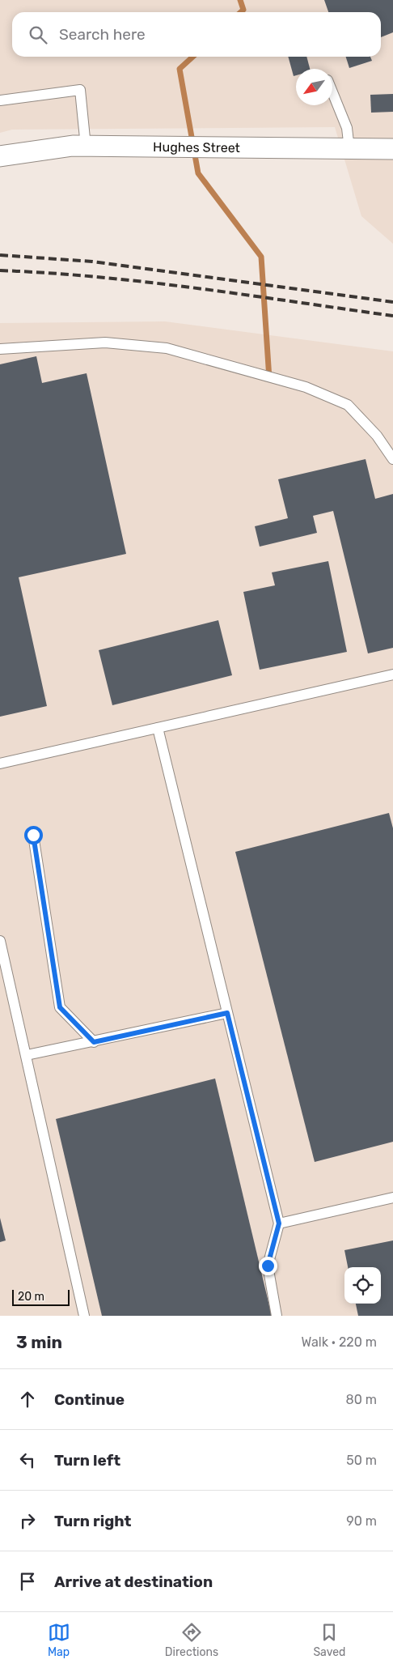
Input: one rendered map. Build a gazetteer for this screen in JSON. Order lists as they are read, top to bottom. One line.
{"streets":{"street":["Hughes Street"]},"scale_bar":"20 m","north":"bottom left","page":{"search":"Search here","scale":"20 m","heading":["3 min","Walk · 220 m"],"list":[["Continue","80 m"],["Turn left","50 m"],["Turn right","90 m"],"Arrive at destination"],"nav":["Map","Directions","Saved"]}}
